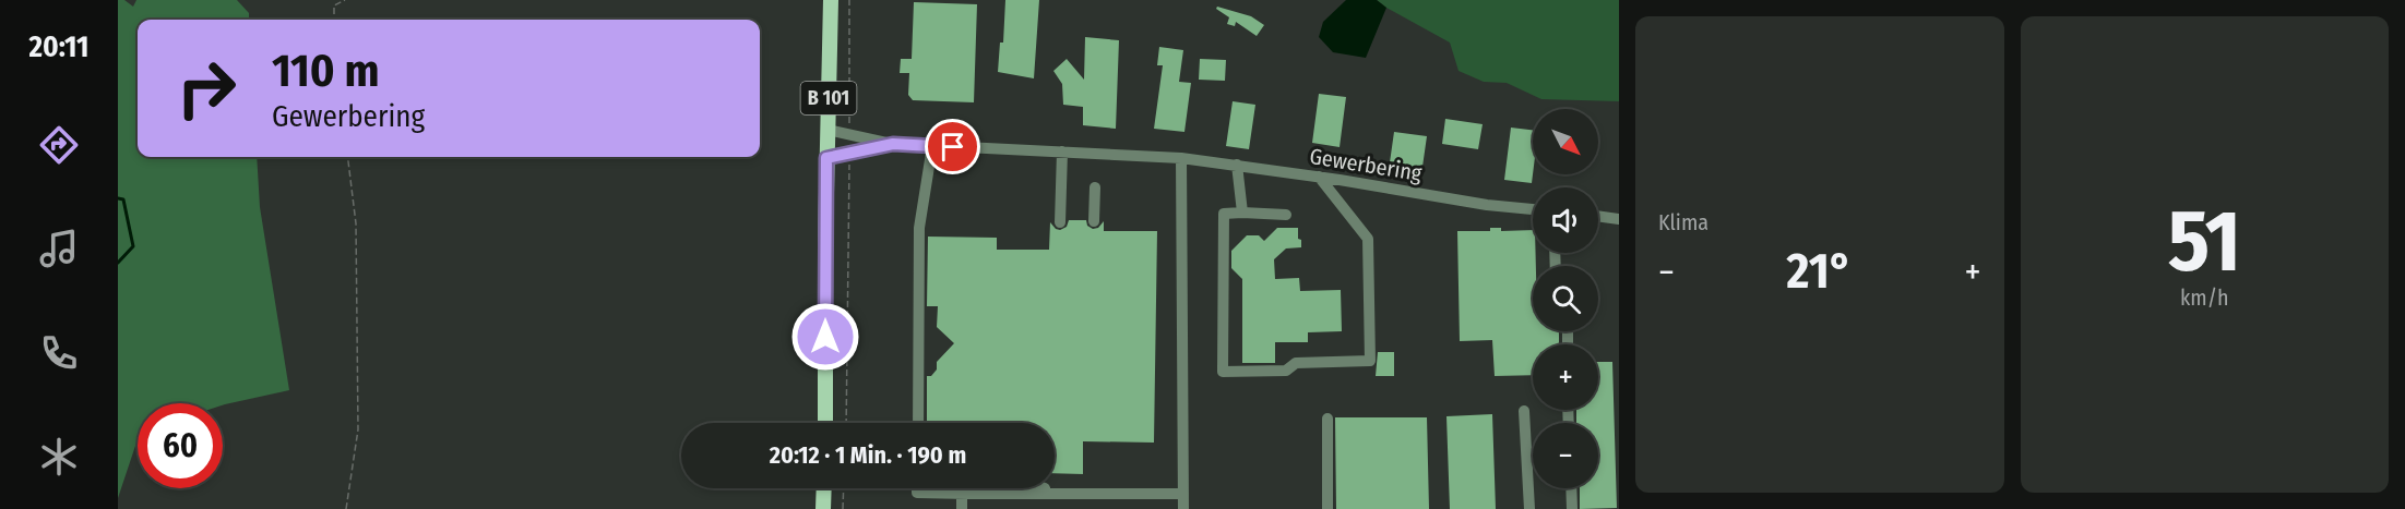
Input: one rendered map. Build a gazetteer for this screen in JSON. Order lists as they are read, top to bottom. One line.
{"streets":{"main road":["B 101"],"street":["Gewerbering"]},"crossings":[["B 101","Gewerbering"]],"north":"bottom right","page":{"tabs":"20:11","tile":["Klima",["51","km/h"]],"turn":["110 m","Gewerbering"],"map_buttons":["+","−"],"heat":["−","21°","+"],"limit":"60","trip":"20:12 · 1 Min. · 190 m"}}
